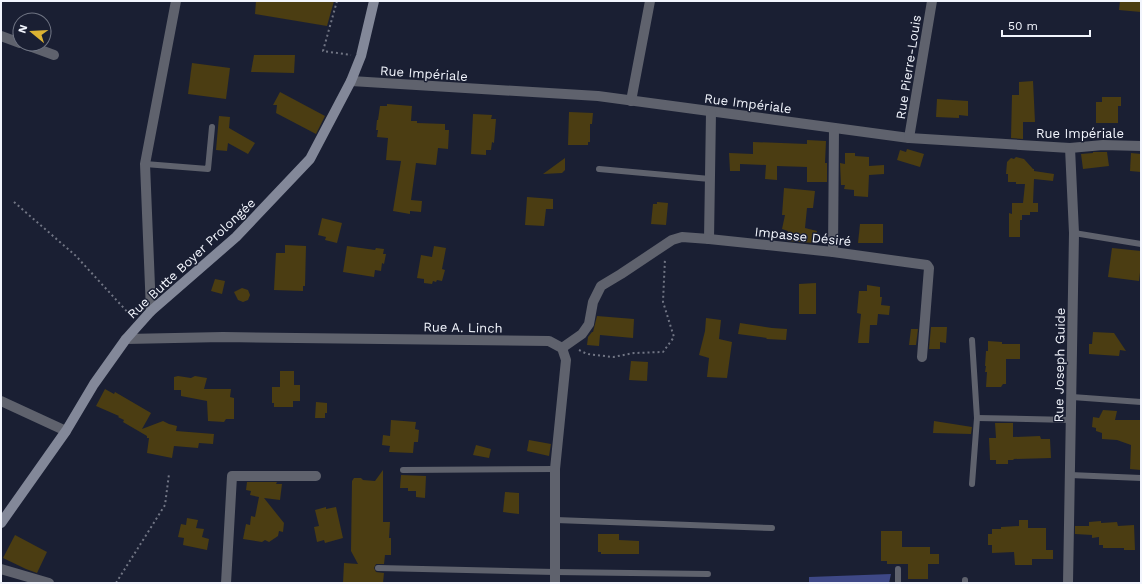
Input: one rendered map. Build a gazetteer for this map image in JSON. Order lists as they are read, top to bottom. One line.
{"streets":{"street":["Rue Pierre-Louis","Rue Impériale","Impasse Désiré","Rue Butte Boyer Prolongée","Rue A. Linch","Rue Joseph Guide"]},"crossings":[["Rue Pierre-Louis","Rue Impériale"],["Rue Impériale","Rue Butte Boyer Prolongée"],["Rue Impériale","Rue Joseph Guide"],["Impasse Désiré","Rue A. Linch"],["Rue Butte Boyer Prolongée","Rue A. Linch"]],"scale_bar":"50 m","north":"left"}
